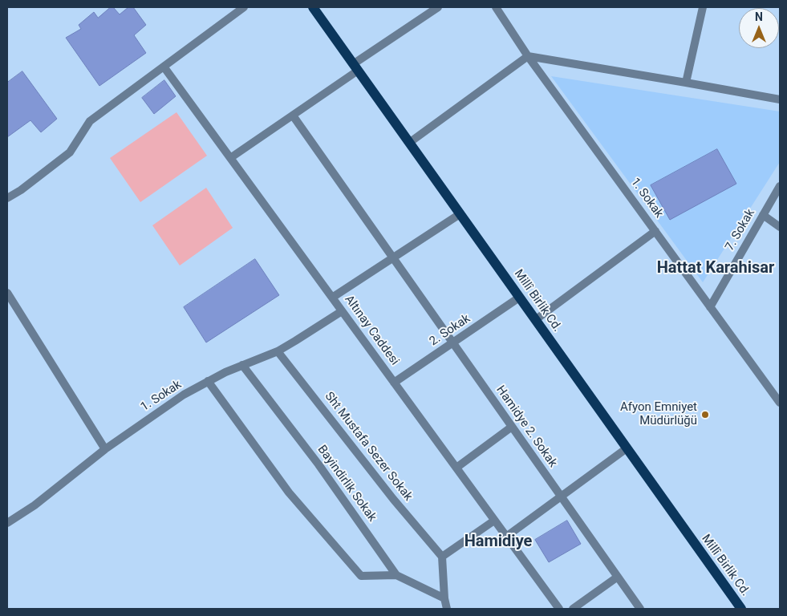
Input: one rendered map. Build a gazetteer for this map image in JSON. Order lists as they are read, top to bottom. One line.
{"streets":{"main road":["Millî Birlik Cd."],"street":["1. Sokak","7. Sokak","Altınay Caddesi","2. Sokak","Hamidye 2. Sokak","Sht Mustafa Sezer Sokak","Bayindirlik Sokak"]},"crossings":[["1. Sokak","7. Sokak"],["1. Sokak","Altınay Caddesi"],["1. Sokak","Sht Mustafa Sezer Sokak"],["1. Sokak","Bayindirlik Sokak"],["Millî Birlik Cd.","2. Sokak"],["Altınay Caddesi","2. Sokak"],["2. Sokak","Hamidye 2. Sokak"]],"districts":["Hattat Karahisar","Hamidiye"],"places":["Afyon Emniyet Müdürlüğü"],"north":"top"}
